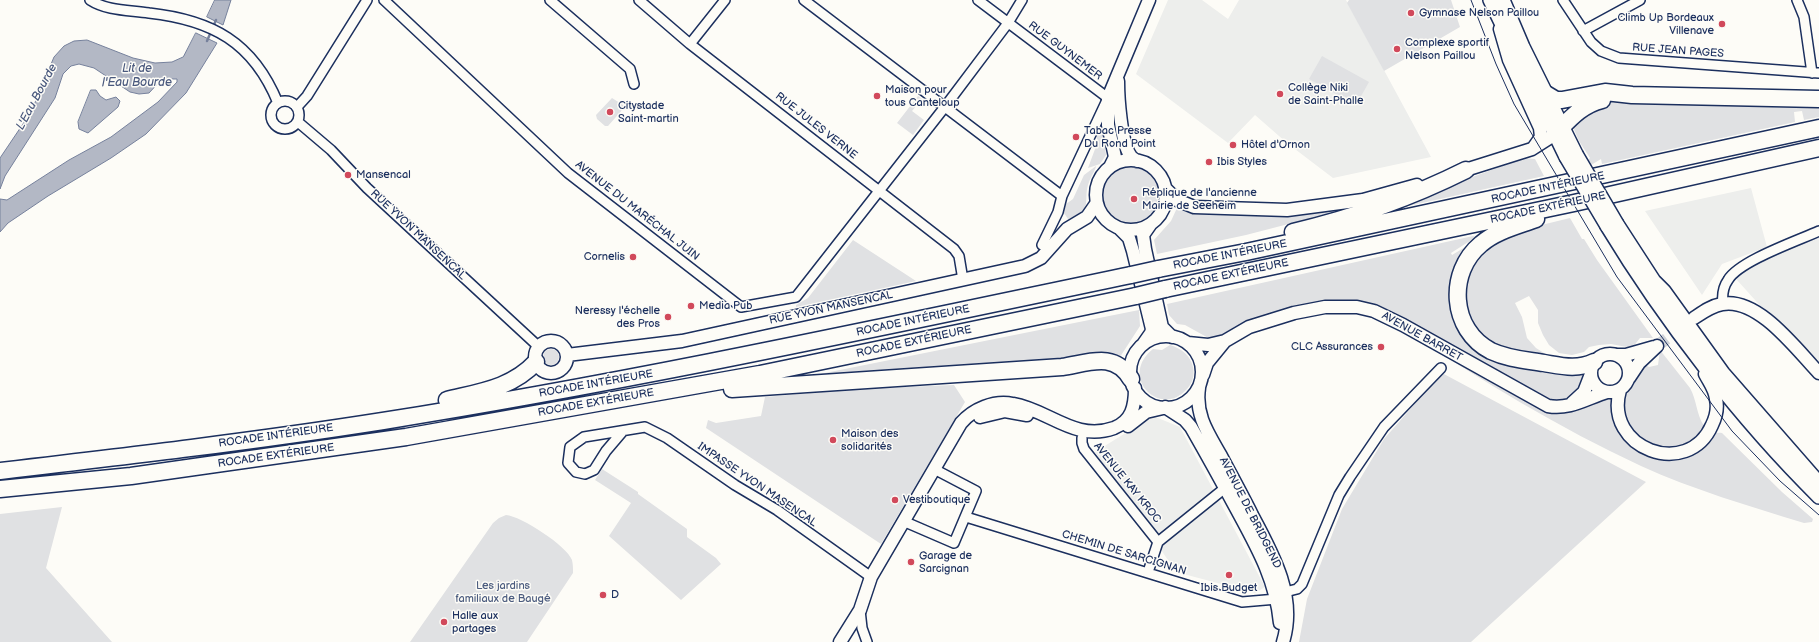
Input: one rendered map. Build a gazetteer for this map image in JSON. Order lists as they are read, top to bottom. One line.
{"streets":{"highway":["ROCADE INTÉRIEURE","ROCADE EXTÉRIEURE"],"street":["RUE GUYNEMER","RUE JEAN PAGES","RUE JULES VERNE","AVENUE DU MARÉCHAL JUIN","RUE YVON MANSENCAL","AVENUE BARRET","AVENUE KAY KROC","IMPASSE YVON MASENCAL","AVENUE DE BRIDGEND","CHEMIN DE SARCIGNAN"]},"crossings":[["RUE GUYNEMER","AVENUE DU MARÉCHAL JUIN"],["RUE JULES VERNE","AVENUE DU MARÉCHAL JUIN"],["RUE JULES VERNE","RUE YVON MANSENCAL"],["AVENUE BARRET","AVENUE DE BRIDGEND"],["AVENUE DE BRIDGEND","CHEMIN DE SARCIGNAN"]],"water":["Lit de l'Eau Bourde","L'Eau Bourde"],"parks":["Les jardins familiaux de Baugé"],"places":["Gymnase Nelson Paillou","Climb Up Bordeaux Villenave","Complexe sportif Nelson Paillou","Collège Niki de Saint-Phalle","Maison pour tous Canteloup","Citystade Saint-martin","Tabac Presse Du Rond Point","Hôtel d'Ornon","Ibis Styles","Mansencal","Réplique de l'ancienne Mairie de Seeheim","Cornelis","Media Pub","Neressy l'échelle des Pros","CLC Assurances","Maison des solidarités","Vestiboutique","Garage de Sarcignan","Ibis Budget","D","Halle aux partages"]}
